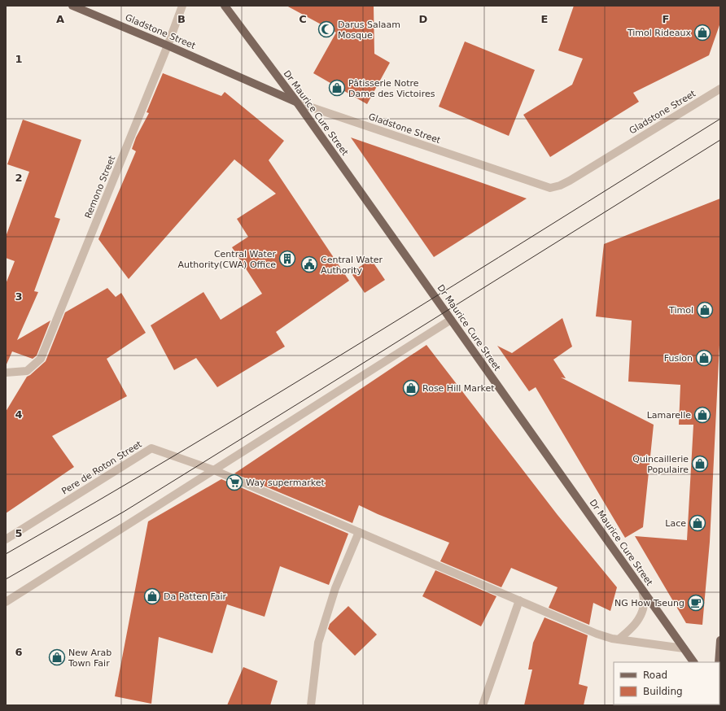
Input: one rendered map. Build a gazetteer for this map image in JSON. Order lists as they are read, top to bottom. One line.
{"streets":{"main road":["Gladstone Street","Dr Maurice Cure Street"],"street":["Remono Street","Pere de Roton Street"]},"crossings":[["Gladstone Street","Dr Maurice Cure Street"],["Gladstone Street","Remono Street"]],"places":{"mosque":["Darus Salaam Mosque"],"shop":["Timol Rideaux","Pâtisserie Notre Dame des Victoires","Timol","Fusion","Rose Hill Market","Lamarelle","Quincaillerie Populaire","Lace","Da Patten Fair","New Arab Town Fair"],"building":["Central Water Authority(CWA) Office"],"public building":["Central Water Authority"],"supermarket":["Way supermarket"],"cafe":["NG How Tseung"]},"legend":["Road","Building"],"grid":{"columns":["A","B","C","D","E","F"],"rows":["1","2","3","4","5","6"]}}
